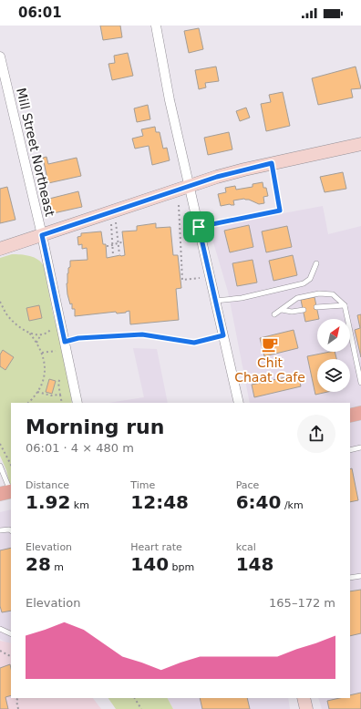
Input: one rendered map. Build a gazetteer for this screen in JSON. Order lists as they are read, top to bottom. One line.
{"streets":{"street":["Mill Street Northeast"]},"places":{"cafe":["Chit Chaat Cafe"]},"north":"top right","page":{"status":"06:01","heading":["Morning run","06:01 · 4 × 480 m"],"stats":[["Distance","1.92 km"],["Time","12:48"],["Pace","6:40 /km"],["Elevation","28 m"],["Heart rate","140 bpm"],["kcal","148"]],"chart":["Elevation","165–172 m"]}}
